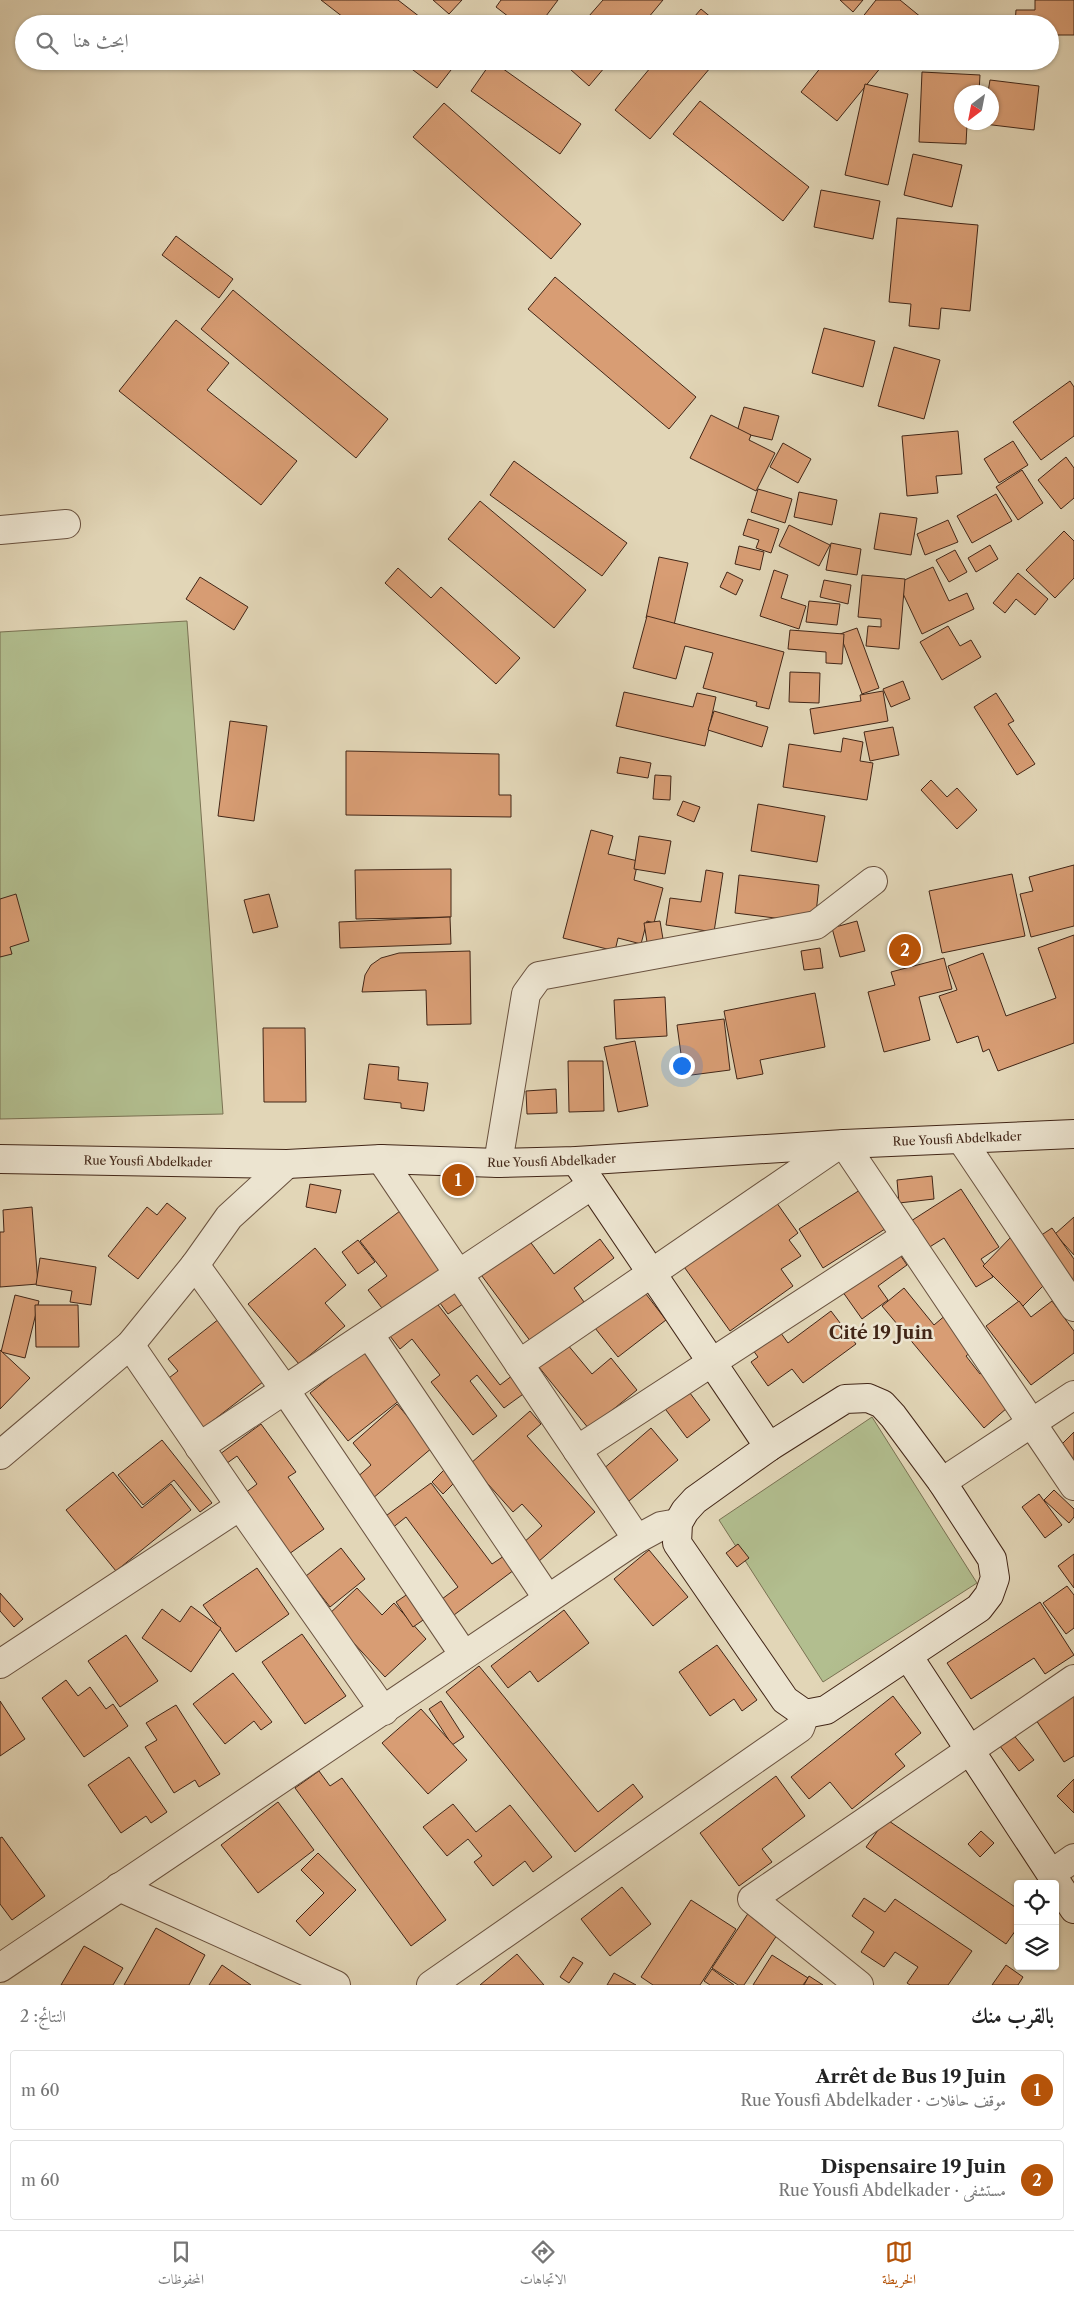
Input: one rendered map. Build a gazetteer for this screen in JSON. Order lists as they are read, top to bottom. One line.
{"streets":{"street":["Rue Yousfi Abdelkader"]},"districts":["Cité 19 Juin"],"north":"bottom left","page":{"search":"ابحث هنا","pins":["2","1"],"heading":["بالقرب منك","النتائج: 2"],"list":[{"mark":"1","name":"Arrêt de Bus 19 Juin","note":"موقف حافلات · Rue Yousfi Abdelkader","value":"60 m"},{"mark":"2","name":"Dispensaire 19 Juin","note":"مستشفى · Rue Yousfi Abdelkader","value":"60 m"}],"nav":["الخريطة","الاتجاهات","المحفوظات"]}}
